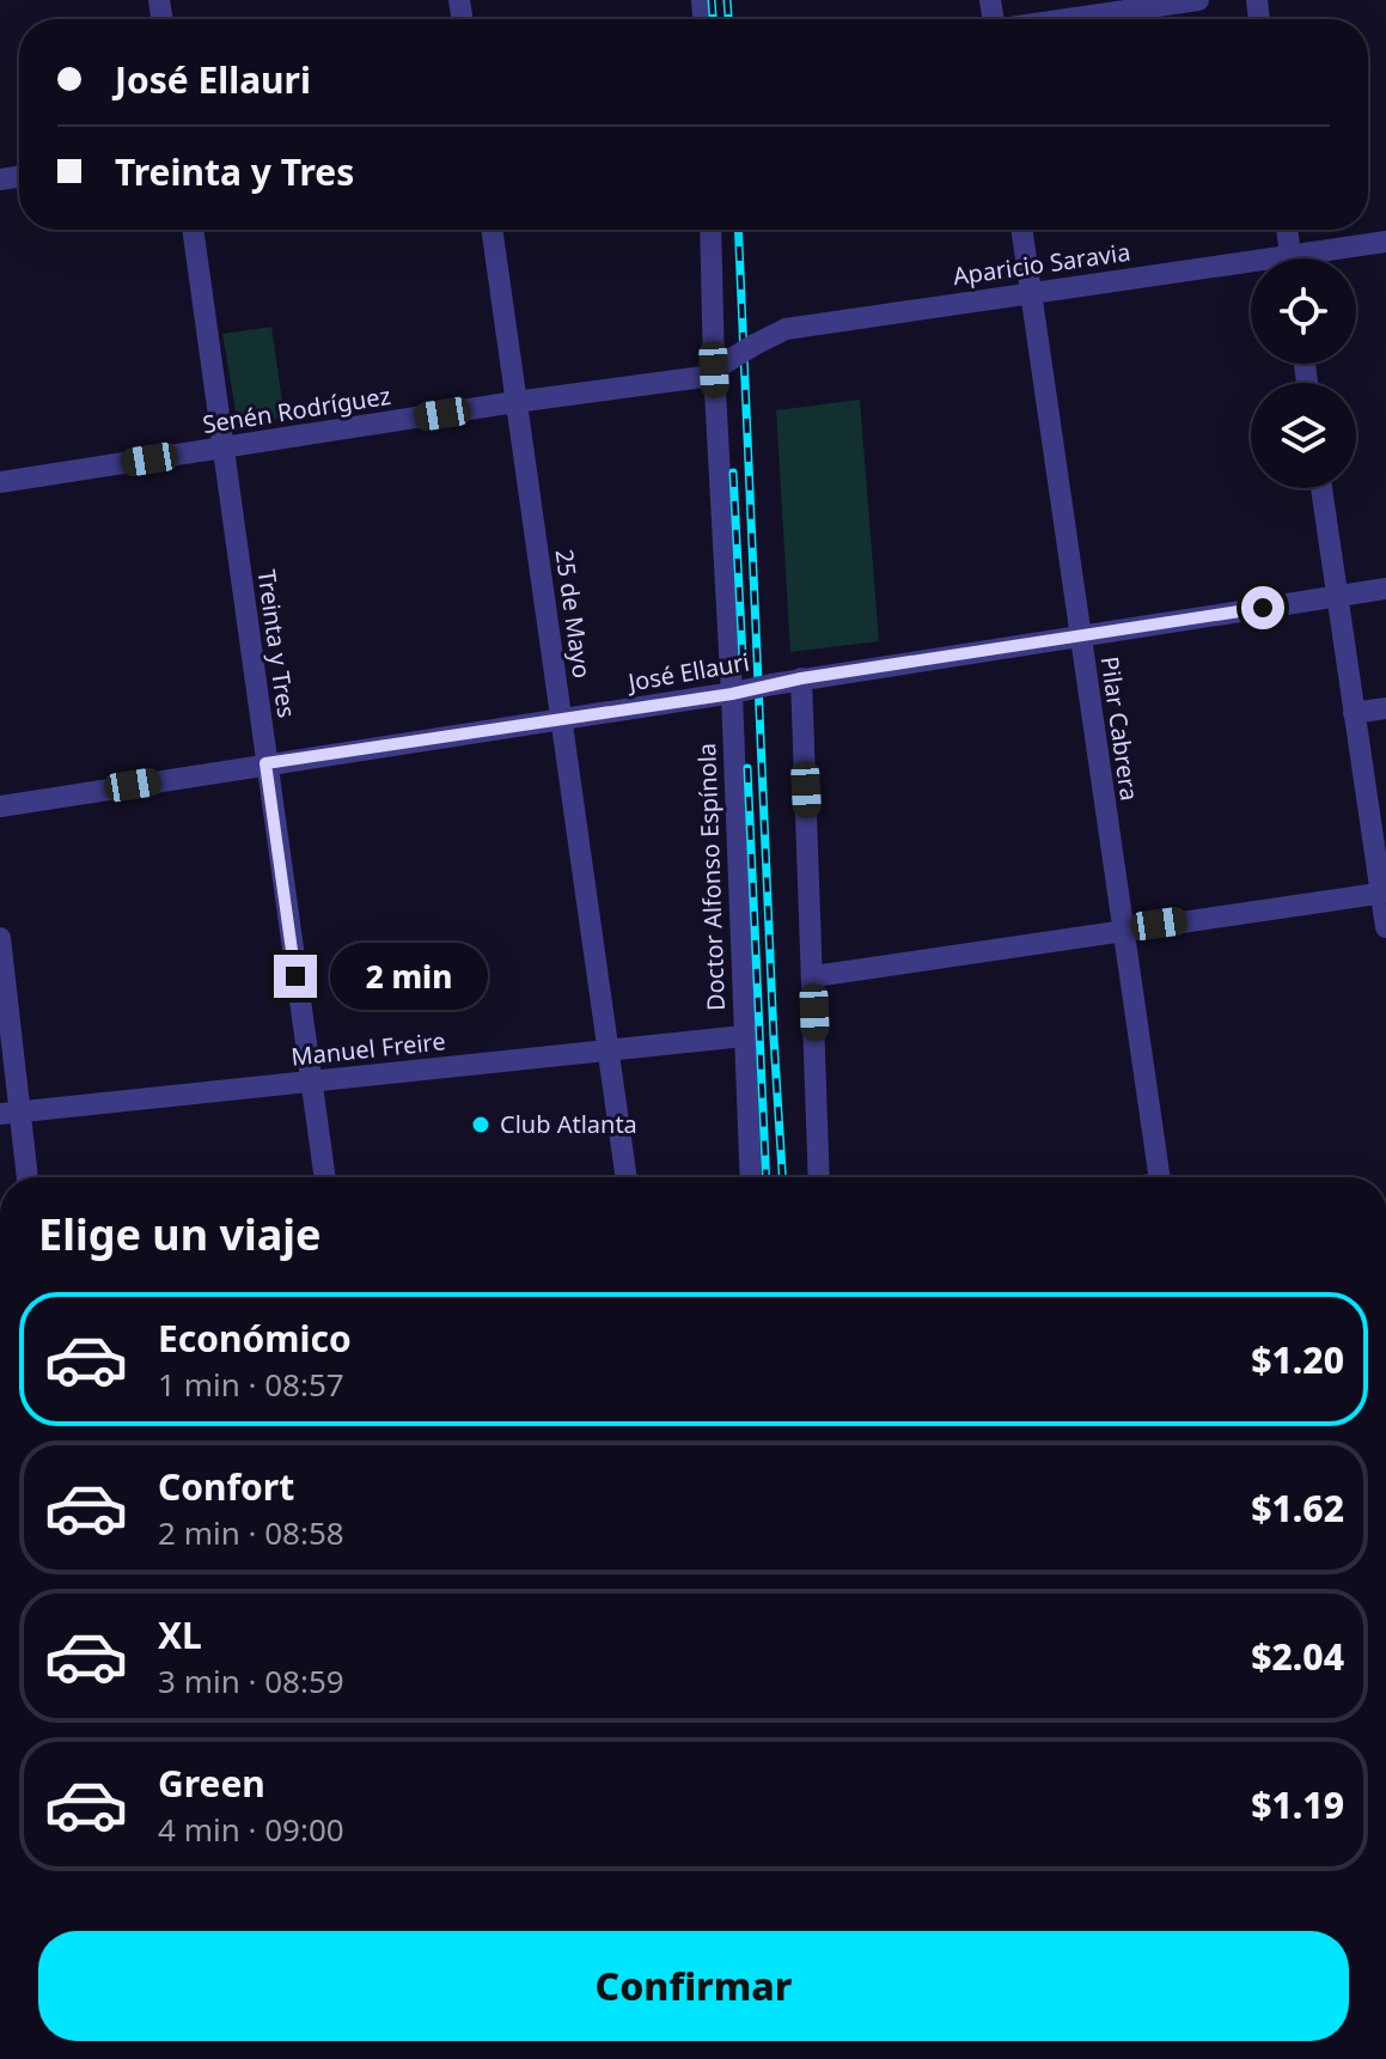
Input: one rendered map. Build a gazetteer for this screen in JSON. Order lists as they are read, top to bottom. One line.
{"streets":{"street":["Aparicio Saravia","Senén Rodríguez","25 de Mayo","Treinta y Tres","José Ellauri","Pilar Cabrera","Doctor Alfonso Espínola","Manuel Freire"]},"crossings":[["Aparicio Saravia","Senén Rodríguez"],["Aparicio Saravia","Pilar Cabrera"],["Aparicio Saravia","Doctor Alfonso Espínola"],["Senén Rodríguez","25 de Mayo"],["Senén Rodríguez","Treinta y Tres"],["Senén Rodríguez","Doctor Alfonso Espínola"],["25 de Mayo","José Ellauri"],["25 de Mayo","Manuel Freire"],["Treinta y Tres","José Ellauri"],["Treinta y Tres","Manuel Freire"],["José Ellauri","Pilar Cabrera"],["José Ellauri","Doctor Alfonso Espínola"],["Doctor Alfonso Espínola","Manuel Freire"]],"places":["Club Atlanta"],"page":{"banner":["José Ellauri","Treinta y Tres"],"bubble":"2 min","heading":"Elige un viaje","list":[{"name":"Económico","note":"1 min · 08:57","value":"$1.20"},{"name":"Confort","note":"2 min · 08:58","value":"$1.62"},{"name":"XL","note":"3 min · 08:59","value":"$2.04"},{"name":"Green","note":"4 min · 09:00","value":"$1.19"}],"buttons":"Confirmar"}}
